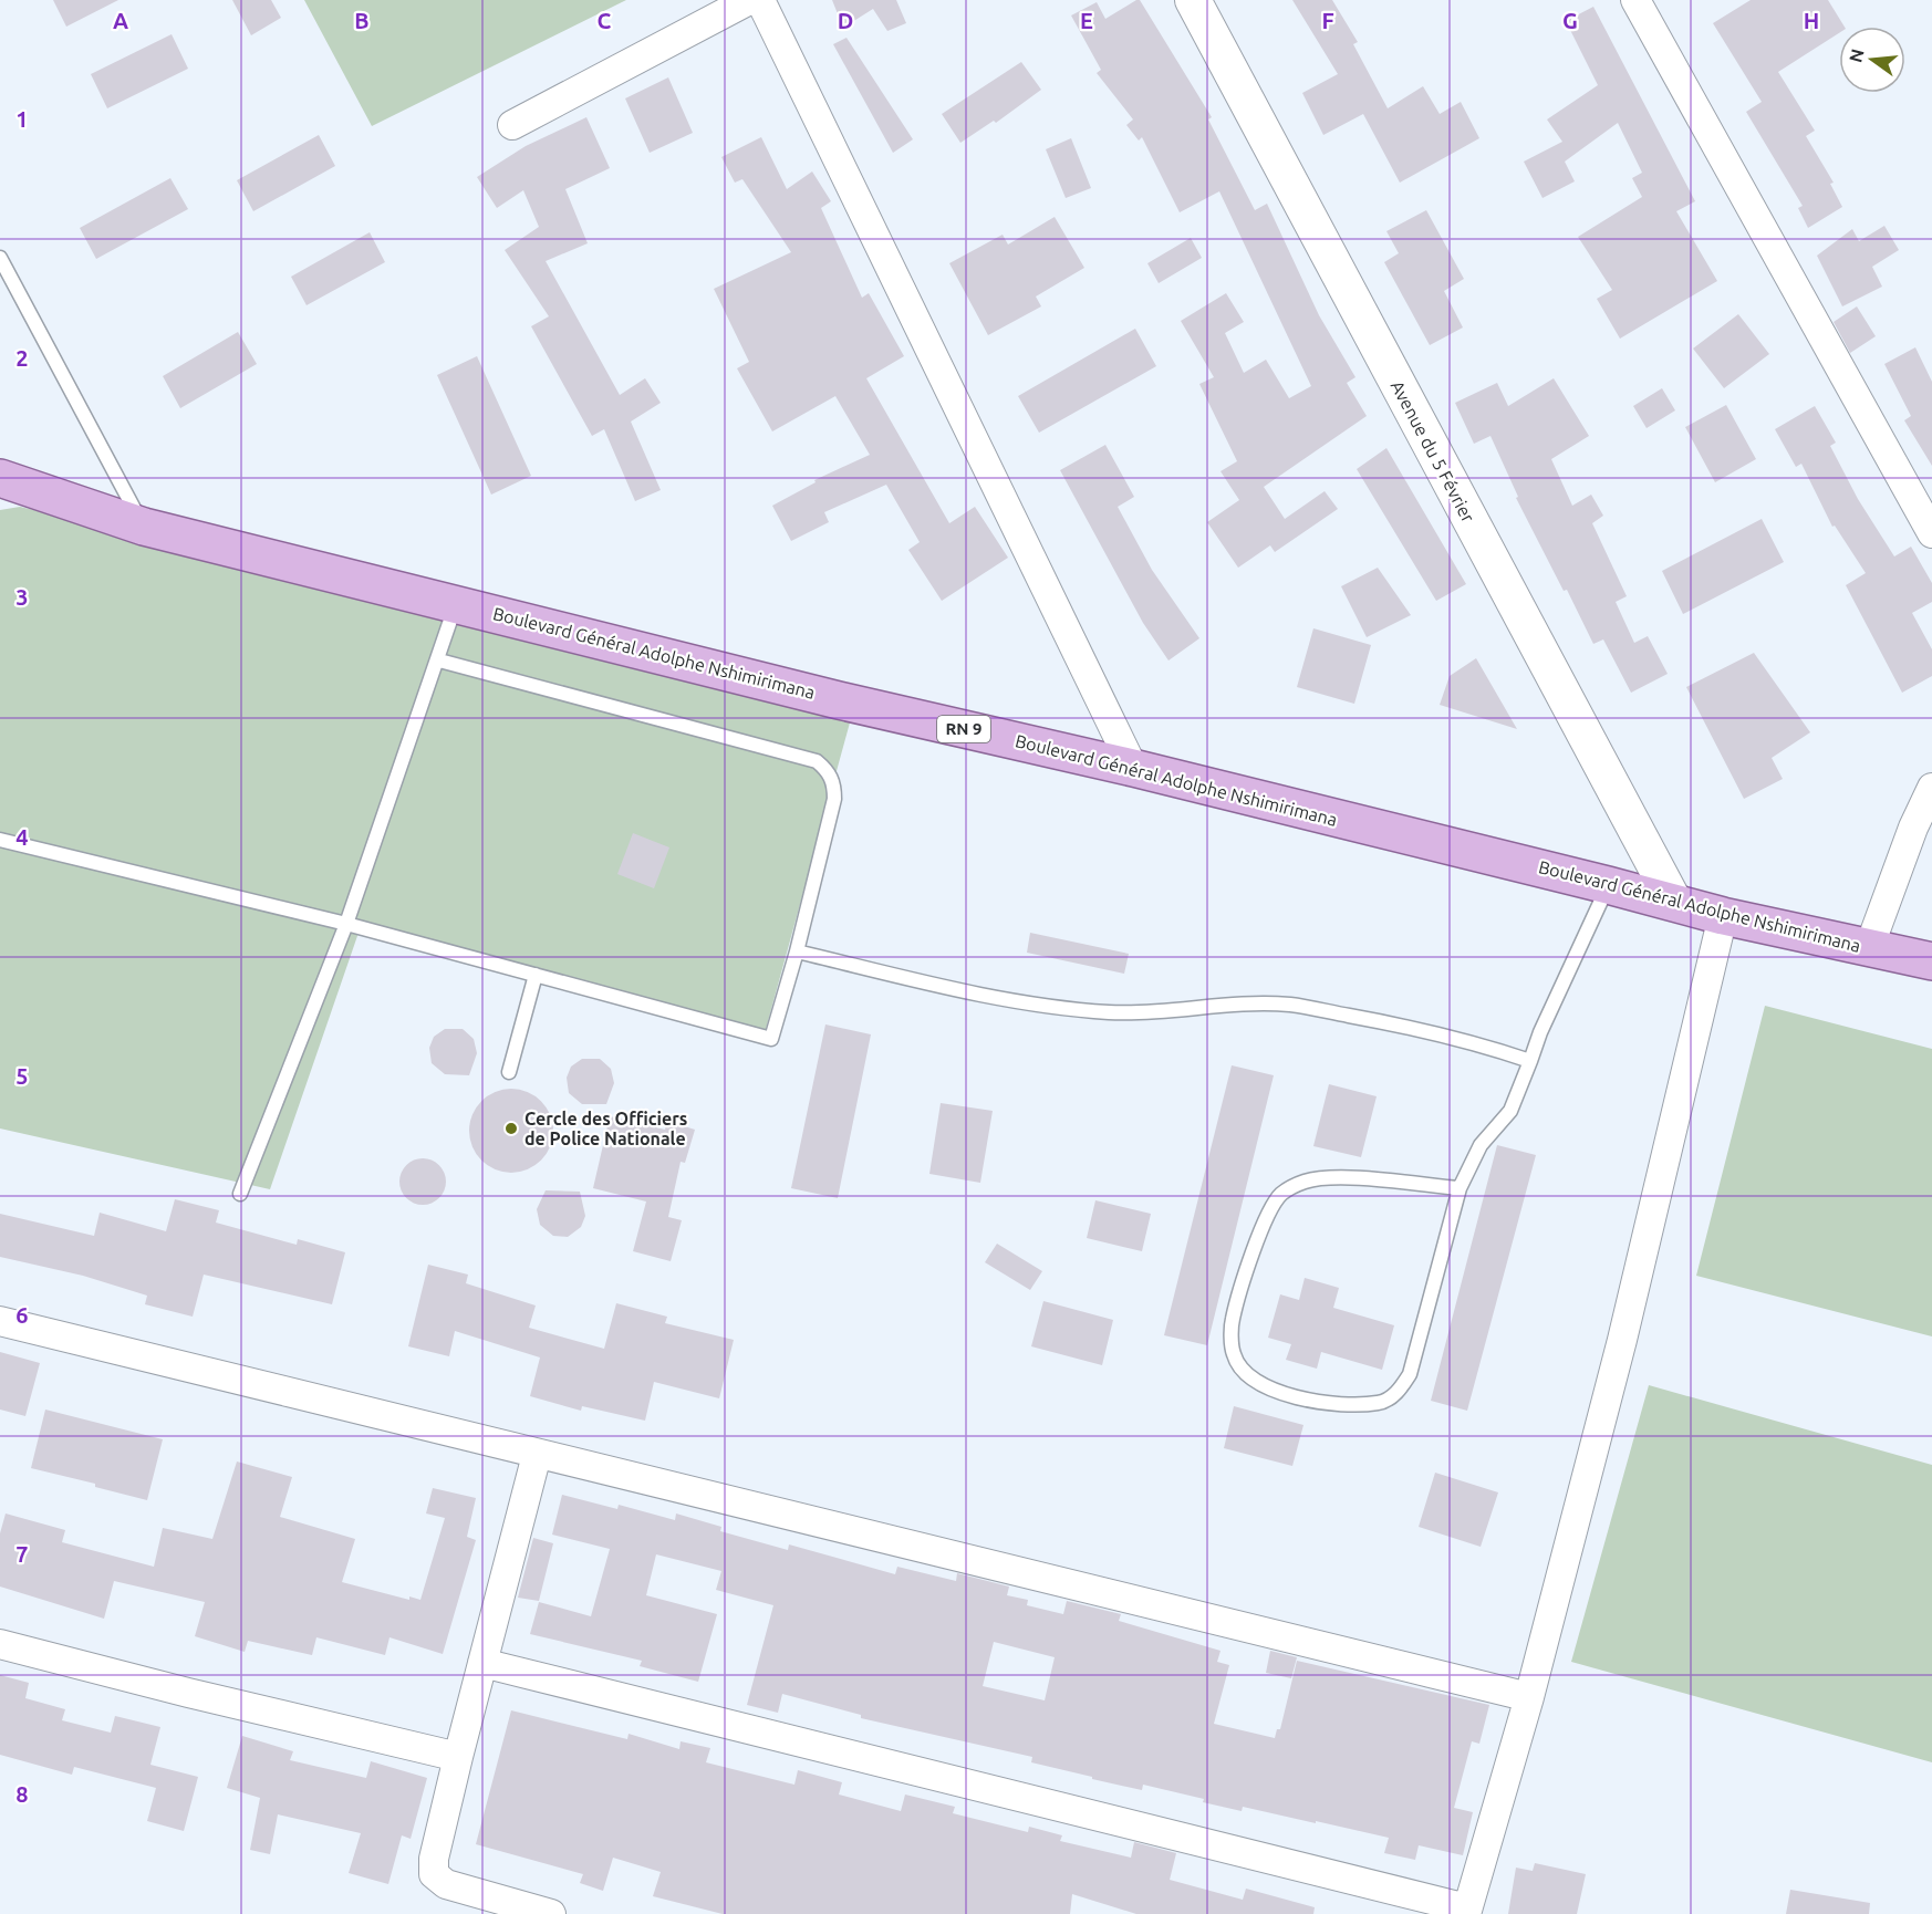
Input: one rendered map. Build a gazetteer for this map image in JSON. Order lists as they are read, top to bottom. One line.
{"streets":{"main road":["Boulevard Général Adolphe Nshimirimana","RN 9"],"street":["Avenue du 5 Février"]},"crossings":[["Avenue du 5 Février","Boulevard Général Adolphe Nshimirimana"]],"places":["Cercle des Officiers de Police Nationale"],"north":"left","grid":{"columns":["A","B","C","D","E","F","G","H"],"rows":["1","2","3","4","5","6","7","8"]}}
